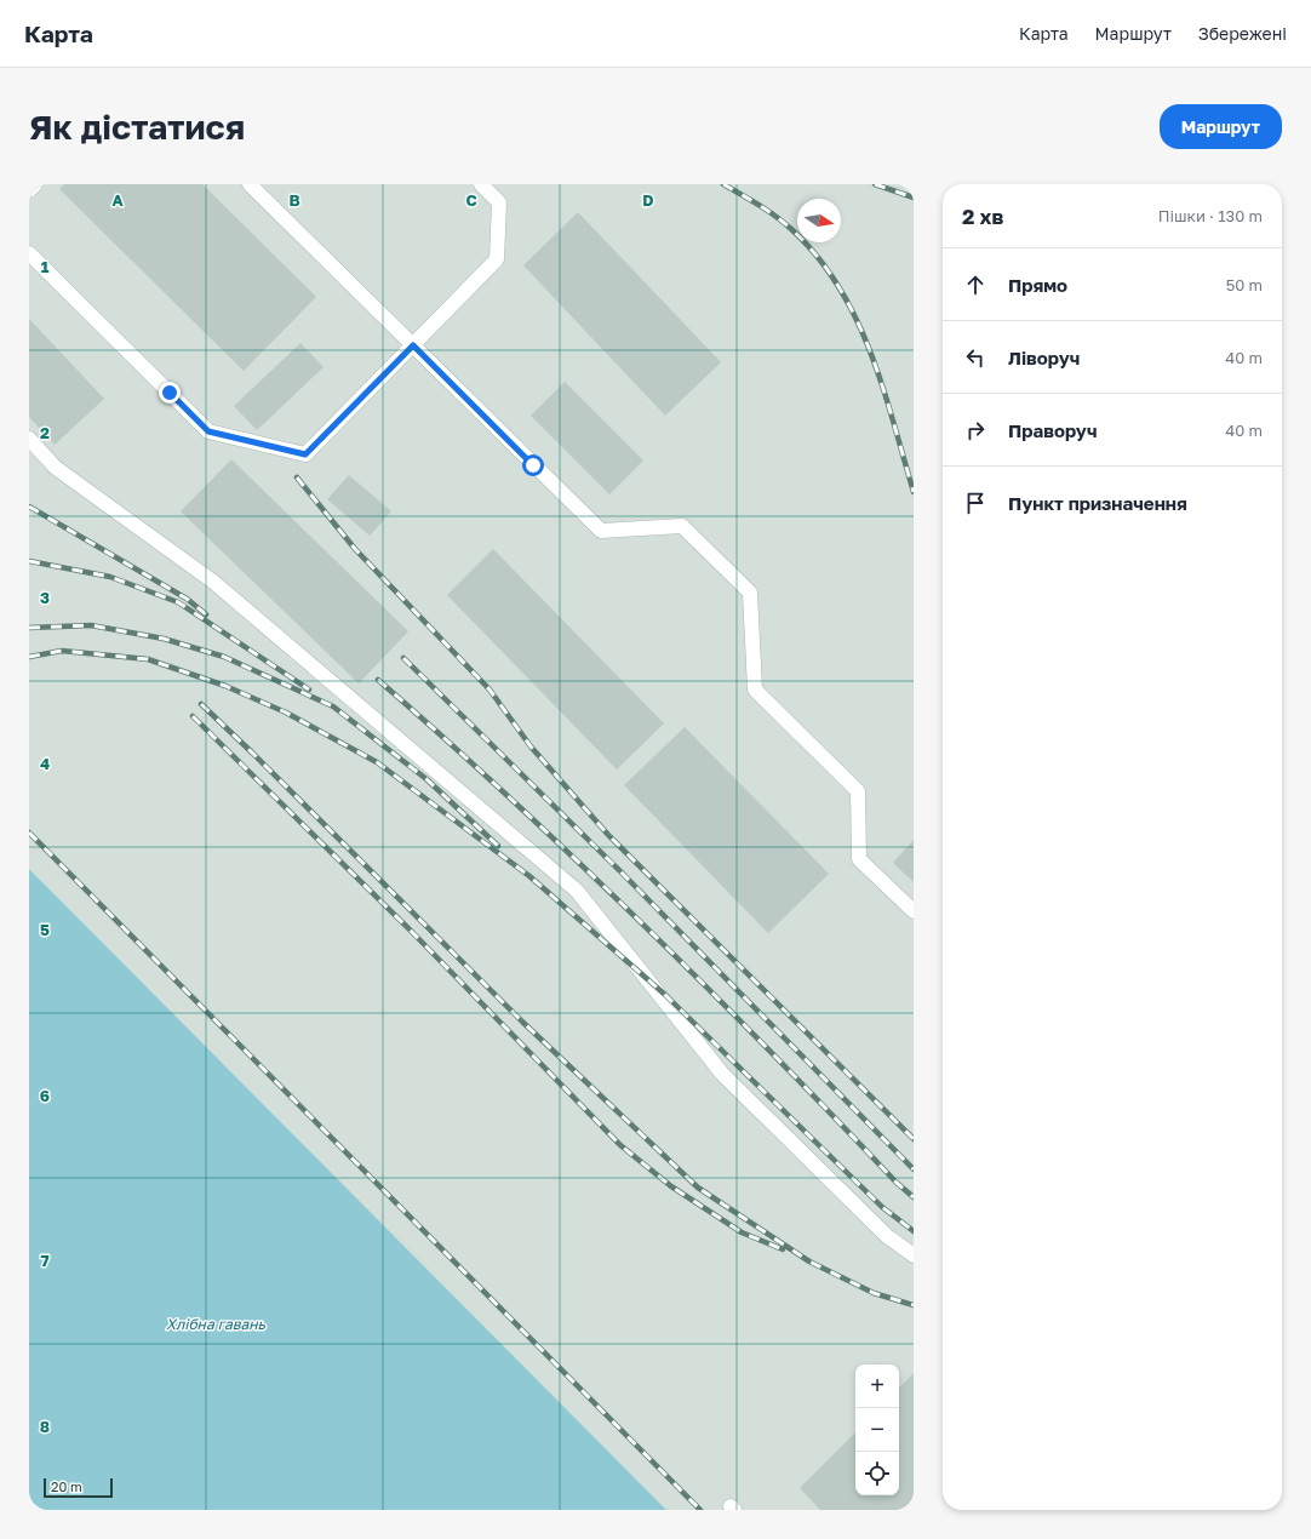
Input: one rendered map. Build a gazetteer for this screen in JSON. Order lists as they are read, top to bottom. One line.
{"water":["Хлібна гавань"],"scale_bar":"20 m","north":"right","page":{"header":"Карта","nav":["Карта","Маршрут","Збережені"],"buttons":"Маршрут","title":"Як дістатися","heading":["2 хв","Пішки · 130 m"],"list":[["Прямо","50 m"],["Ліворуч","40 m"],["Праворуч","40 m"],"Пункт призначення"],"map_buttons":["+","−"],"scale":"20 m"},"grid":{"columns":["A","B","C","D"],"rows":["1","2","3","4","5","6","7","8"]}}
